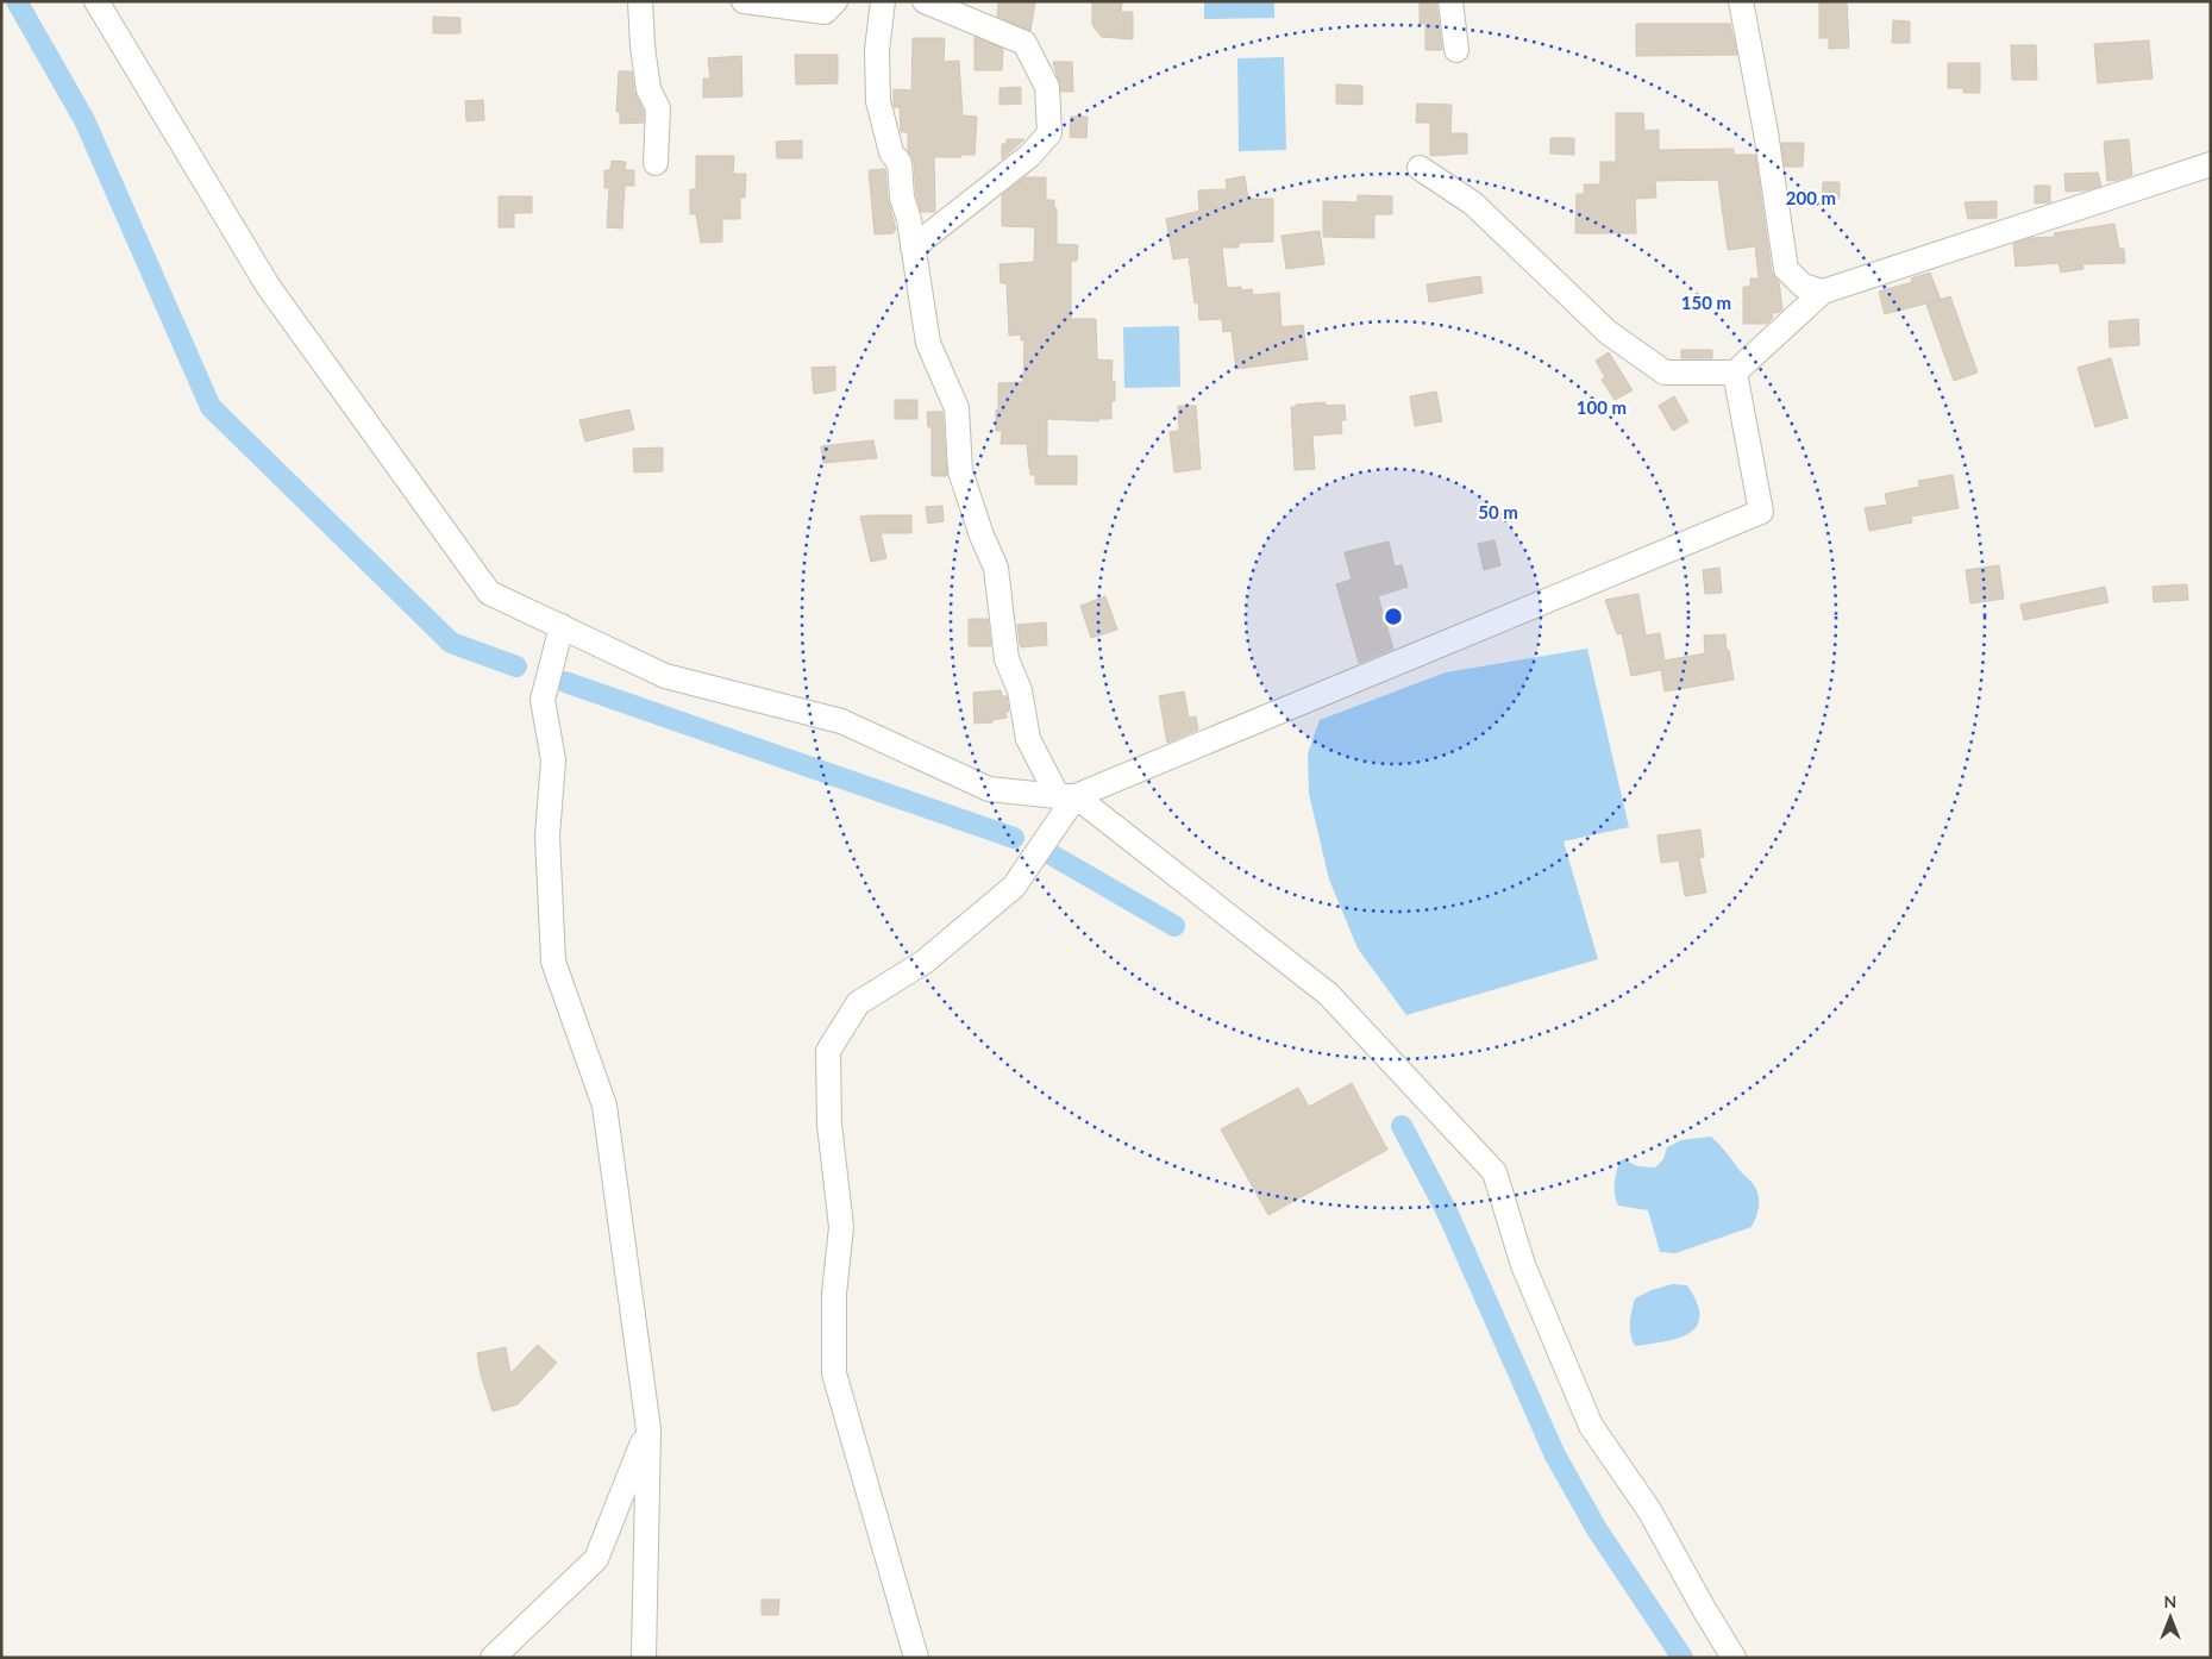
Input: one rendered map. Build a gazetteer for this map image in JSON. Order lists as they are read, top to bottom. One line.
{"north":"top","rings":["200 m","150 m","100 m","50 m"]}
